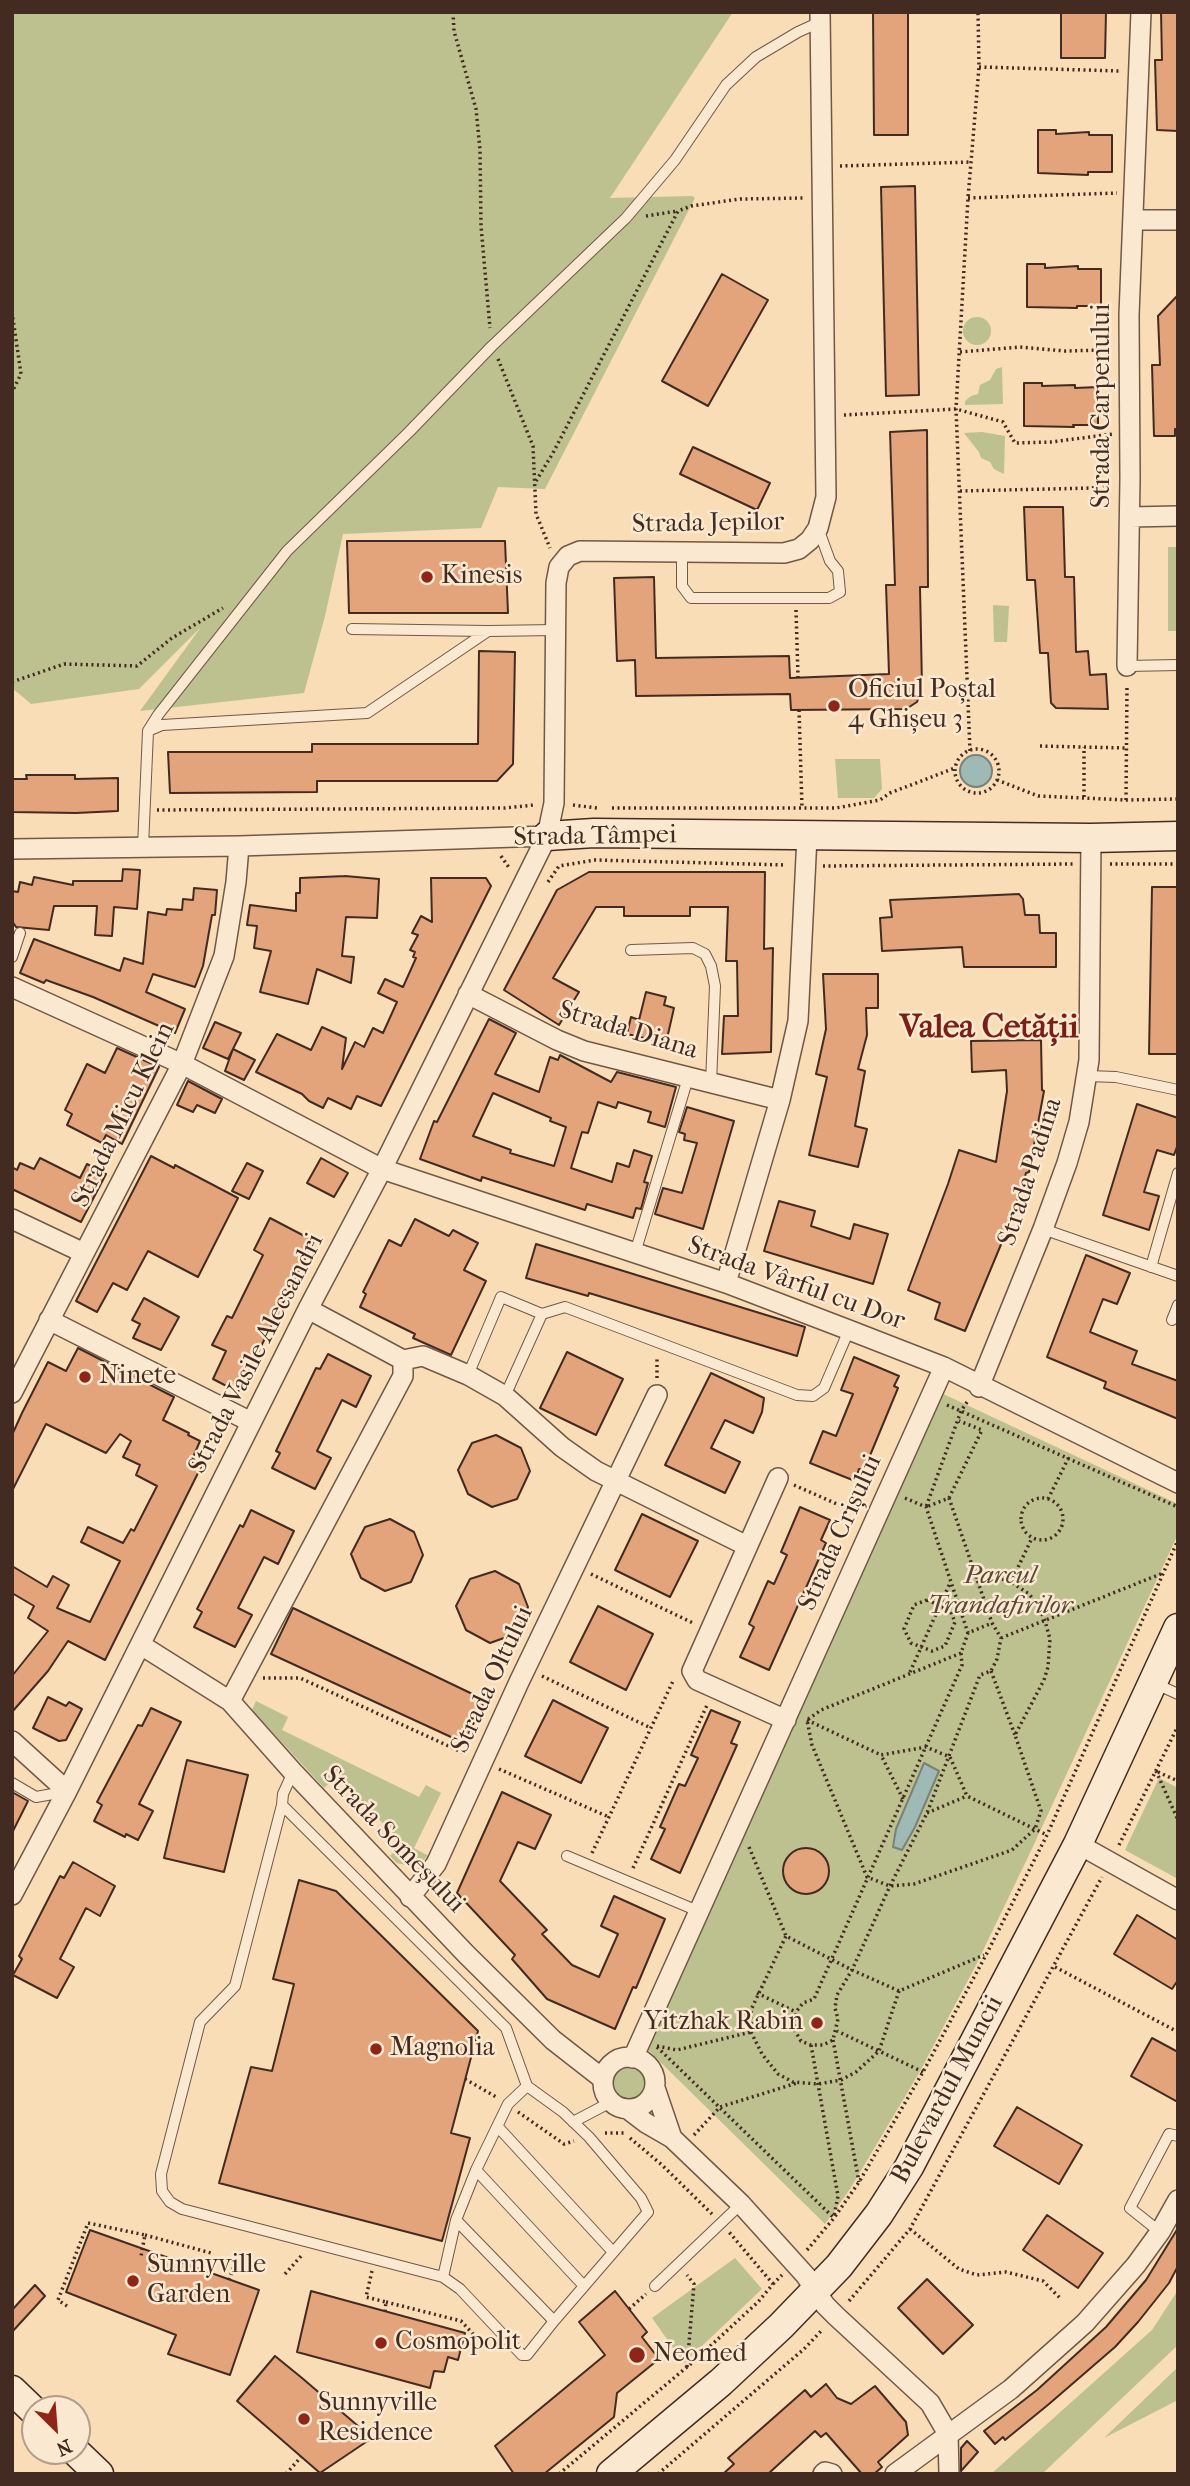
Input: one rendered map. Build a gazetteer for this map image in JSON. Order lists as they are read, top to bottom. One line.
{"streets":{"main road":["Strada Tâmpei","Bulevardul Muncii"],"street":["Strada Carpenului","Strada Jepilor","Strada Diana","Strada Micu Klein","Strada Padina","Strada Vârful cu Dor","Strada Vasile Alecsandri","Strada Crișului","Strada Oltului","Strada Someșului"]},"crossings":[["Strada Tâmpei","Strada Micu Klein"],["Strada Tâmpei","Strada Padina"],["Strada Tâmpei","Strada Vasile Alecsandri"],["Strada Diana","Strada Vasile Alecsandri"],["Strada Micu Klein","Strada Vârful cu Dor"],["Strada Padina","Strada Vârful cu Dor"],["Strada Vârful cu Dor","Strada Vasile Alecsandri"],["Strada Vârful cu Dor","Strada Crișului"],["Strada Vasile Alecsandri","Strada Someșului"],["Strada Oltului","Strada Someșului"]],"districts":["Valea Cetății"],"parks":["Parcul Trandafirilor"],"places":["Kinesis","Oficiul Poștal 4 Ghișeu 3","Ninete","Yitzhak Rabin","Magnolia","Sunnyville Garden","Cosmopolit","Neomed","Sunnyville Residence"],"north":"bottom right"}
